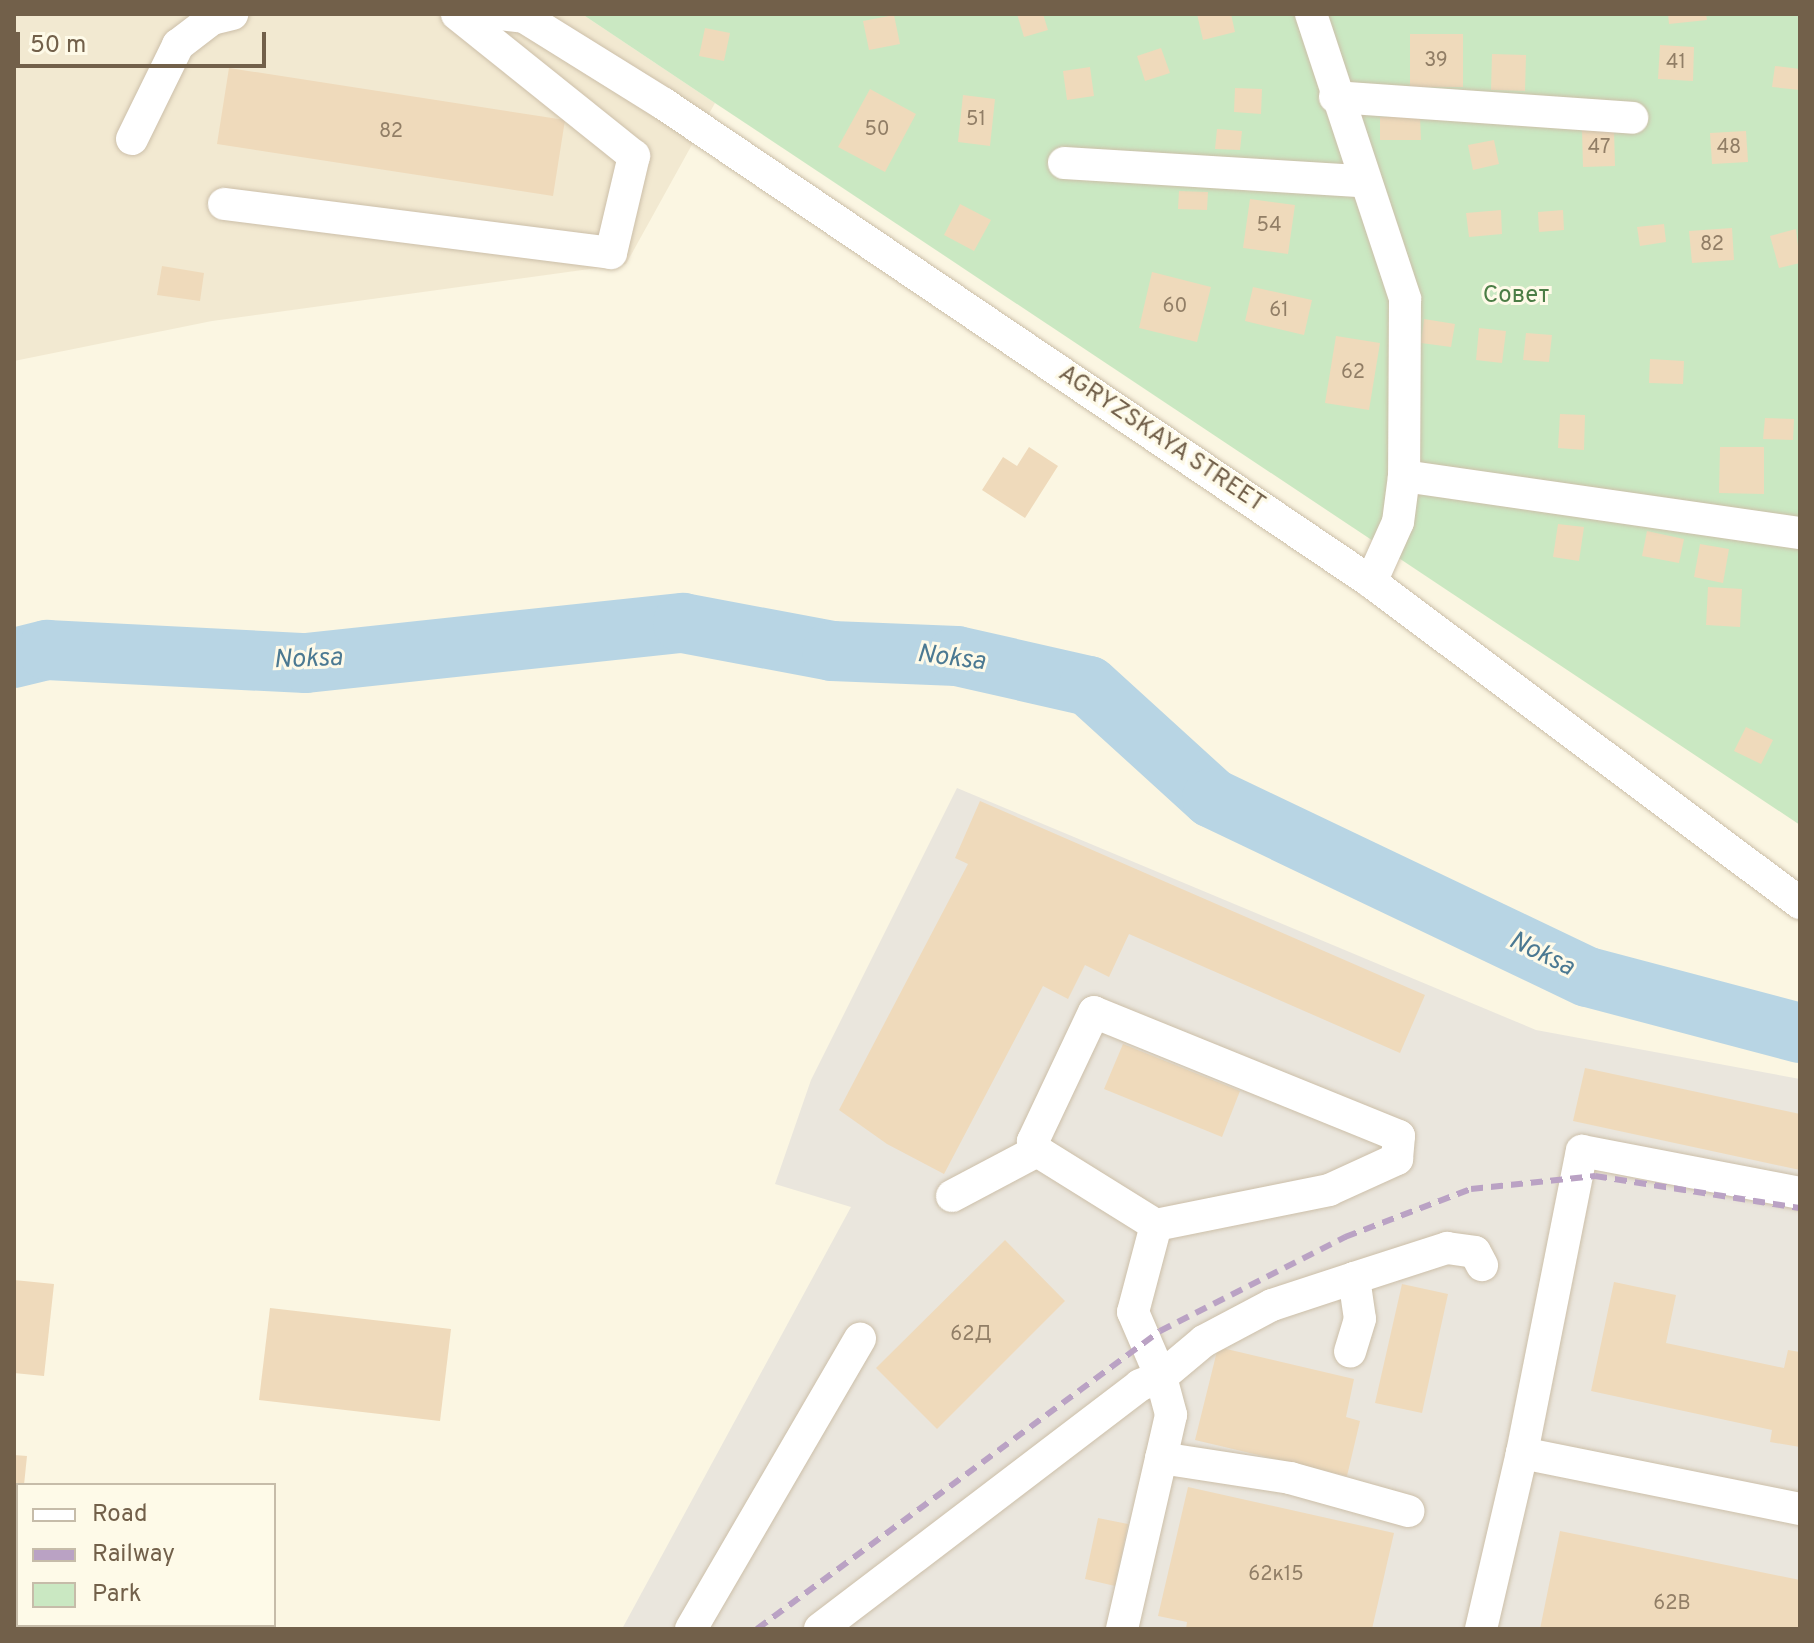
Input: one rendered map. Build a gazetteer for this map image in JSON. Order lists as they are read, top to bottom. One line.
{"streets":{"street":["AGRYZSKAYA STREET"]},"water":["Noksa"],"parks":["Совет"],"house_numbers":["39","41","51","50","82","47","48","54","82","60","61","62","62Д","62к15","62В"],"legend":["Road","Railway","Park"],"scale_bar":"50 m"}
